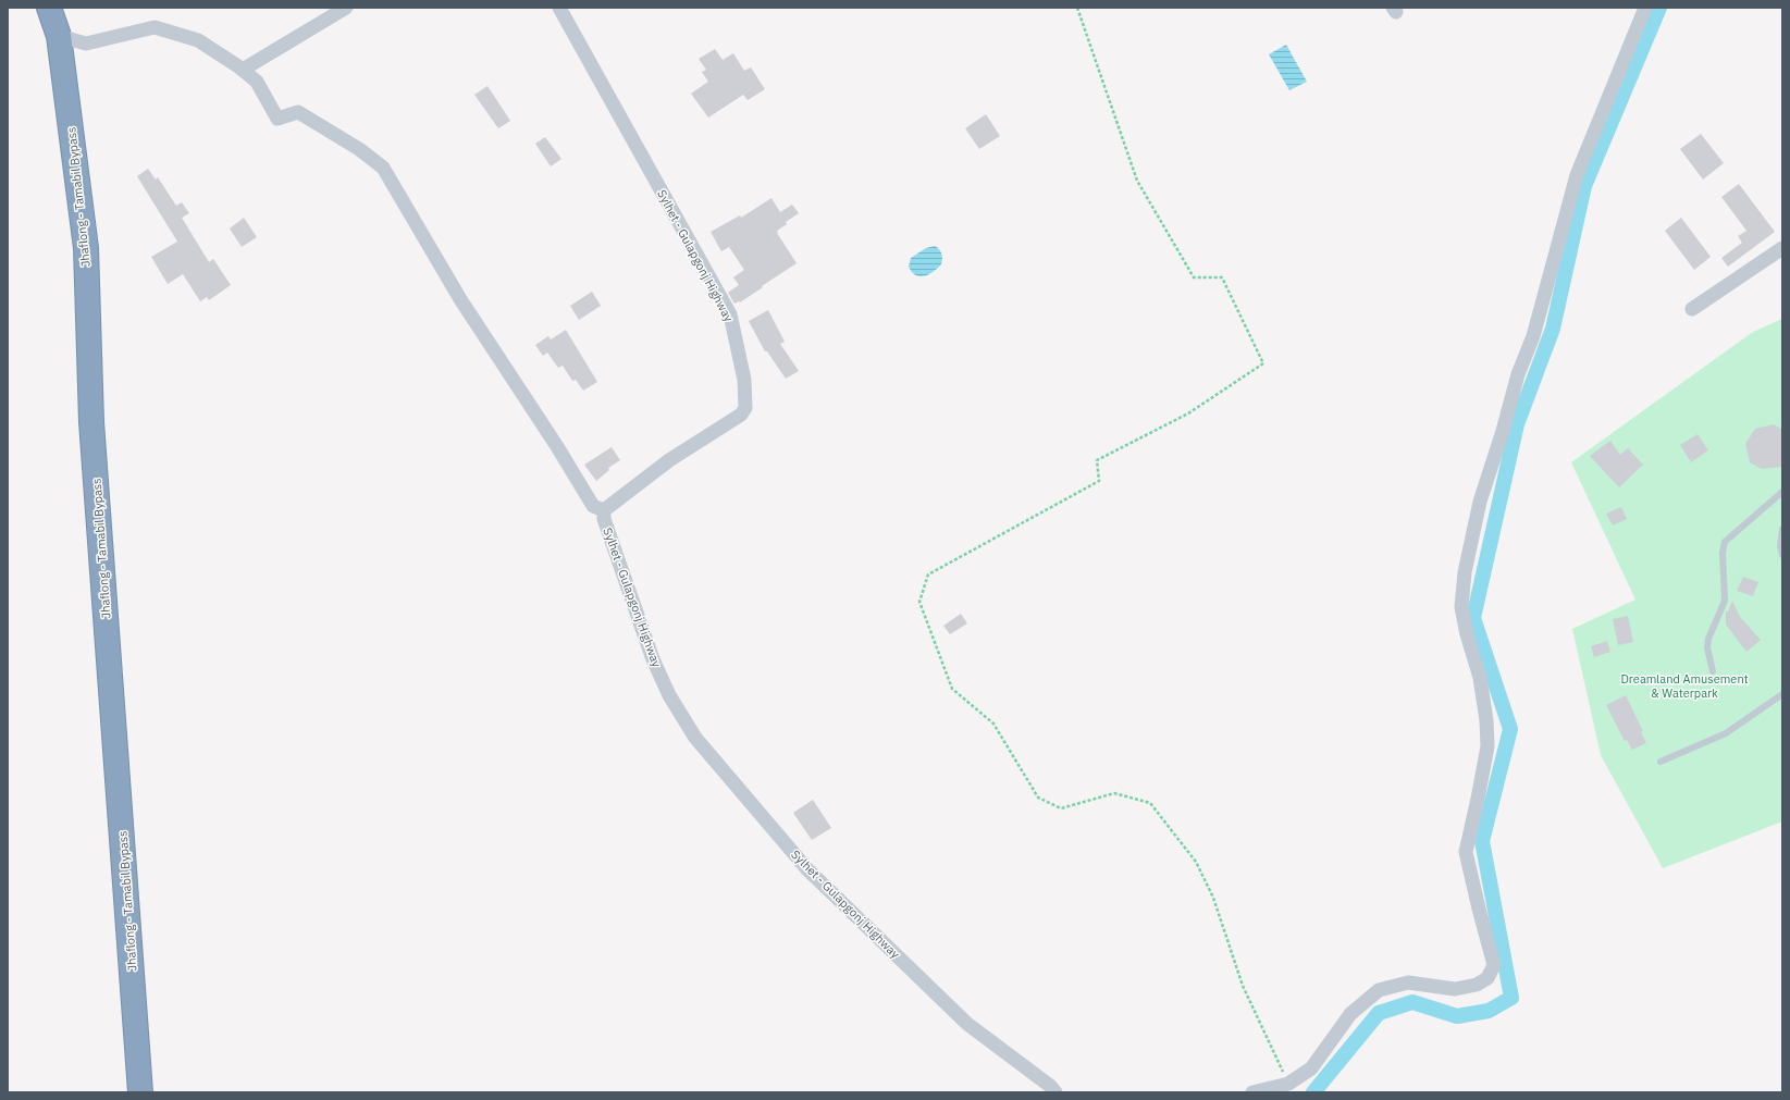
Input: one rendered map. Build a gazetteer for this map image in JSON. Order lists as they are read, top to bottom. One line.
{"streets":{"highway":["Jhaflong - Tamabil Bypass"],"street":["Sylhet - Gulapgonj Highway"]},"parks":["Dreamland Amusement & Waterpark"]}
